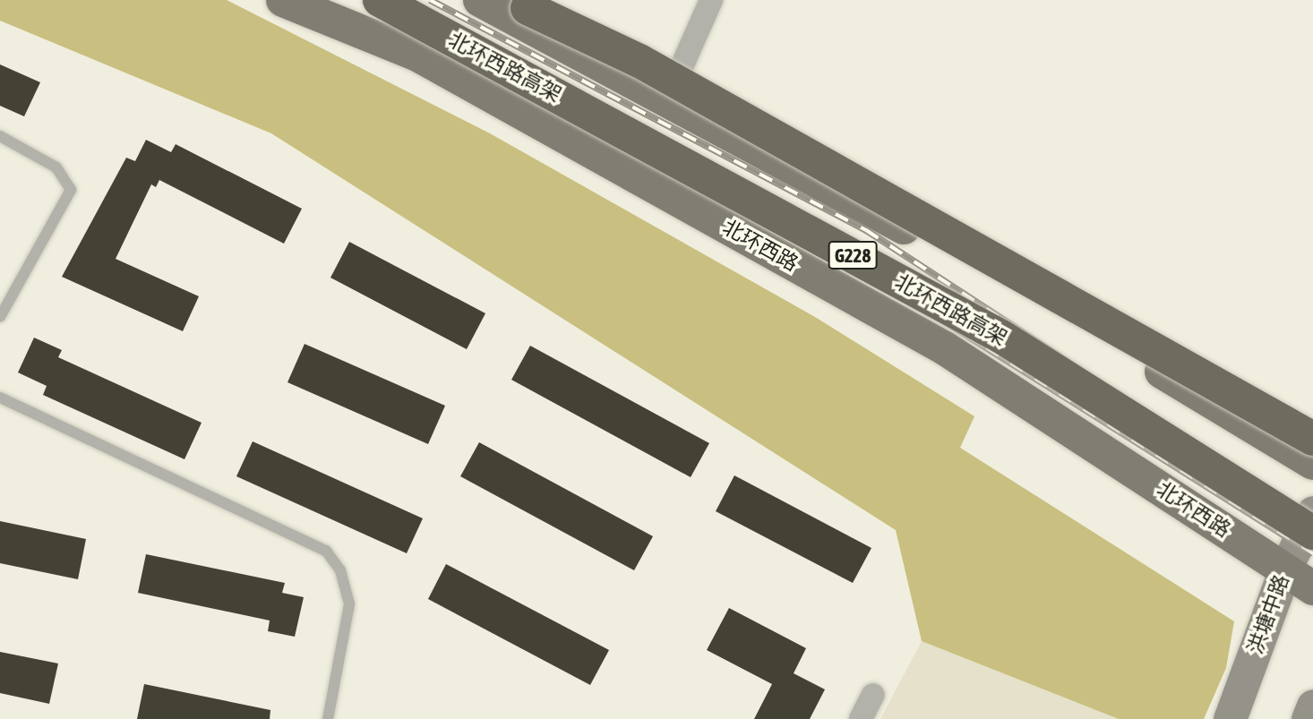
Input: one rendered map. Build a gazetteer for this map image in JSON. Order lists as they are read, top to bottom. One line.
{"streets":{"highway":["北环西路高架","G228"],"main road":["北环西路","洪塘中路"]},"crossings":[["北环西路","洪塘中路"]]}
